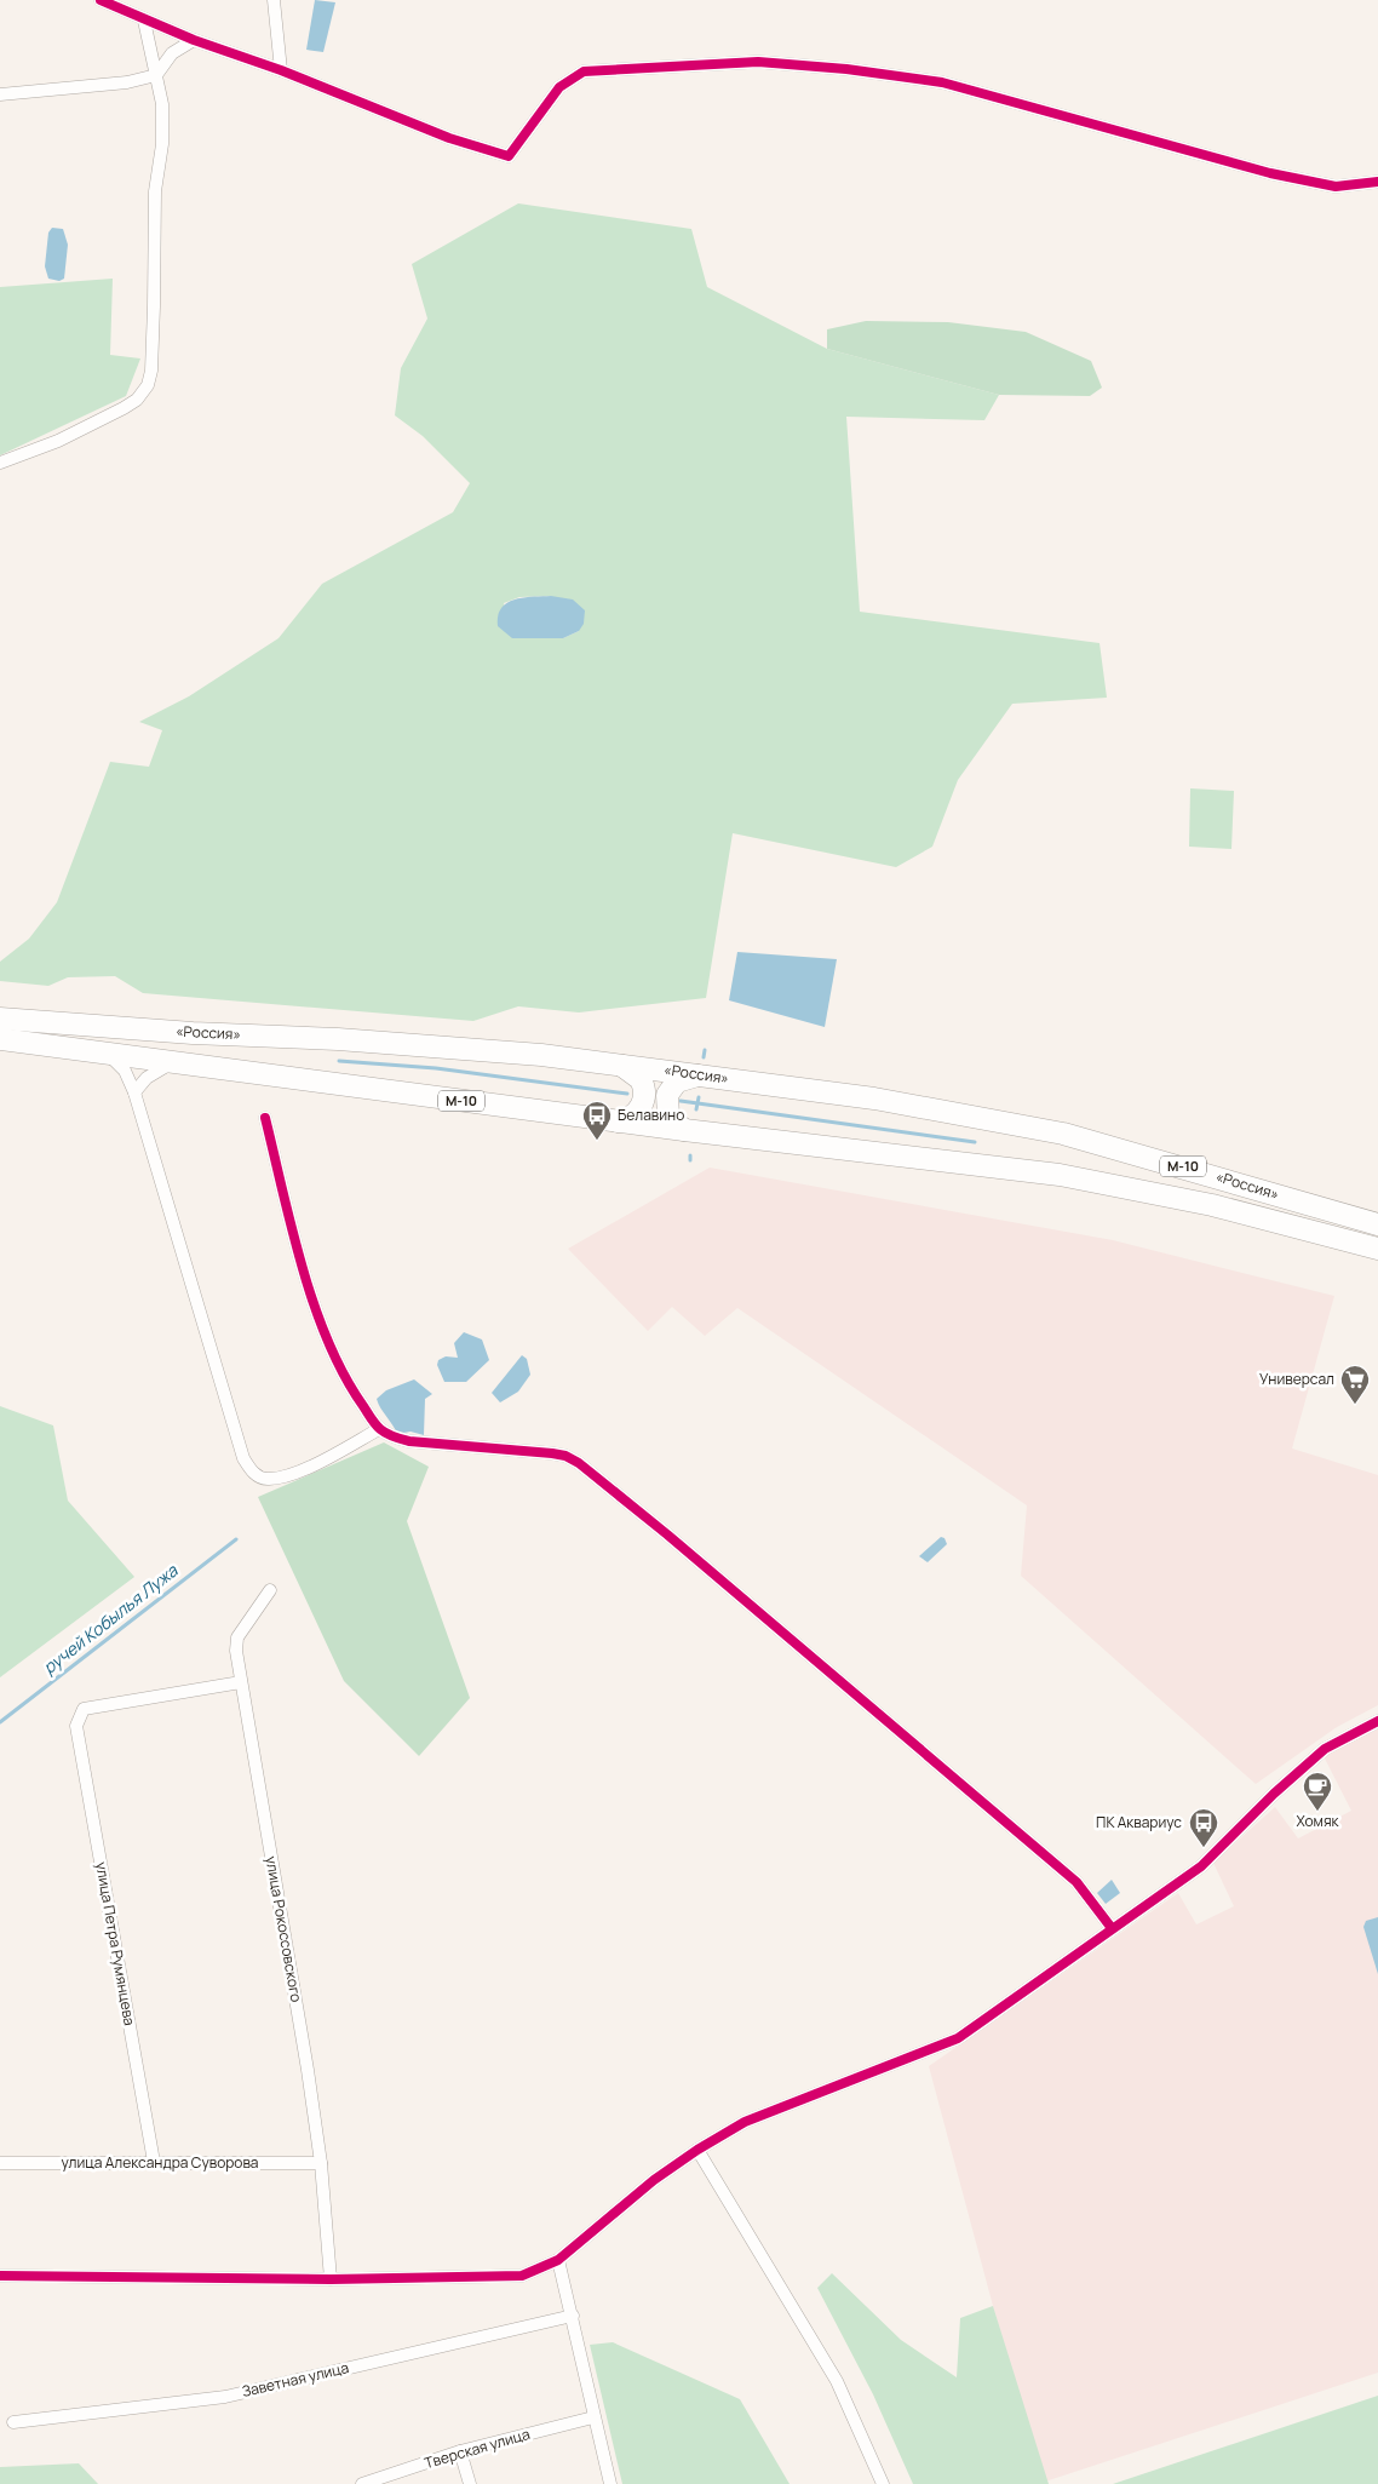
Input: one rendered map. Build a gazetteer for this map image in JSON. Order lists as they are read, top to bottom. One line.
{"streets":{"highway":["«Россия»","М-10"],"street":["улица Рокоссовского","улица Петра Румянцева","улица Александра Суворова","Заветная улица","Тверская улица"]},"crossings":[["улица Рокоссовского","улица Петра Румянцева"],["улица Рокоссовского","улица Александра Суворова"],["улица Петра Румянцева","улица Александра Суворова"]],"water":["ручей Кобылья Лужа"],"places":{"bus stop":["Белавино","ПК Аквариус"],"supermarket":["Универсал"],"cafe":["Хомяк"]}}
